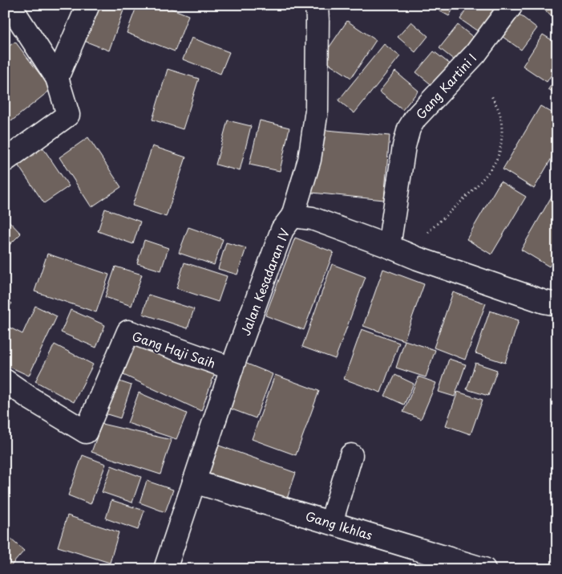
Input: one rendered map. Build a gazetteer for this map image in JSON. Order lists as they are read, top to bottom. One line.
{"streets":{"street":["Gang Kartini I","Jalan Kesadaran IV","Gang Haji Saih","Gang Ikhlas"]},"crossings":[["Gang Kartini I","Jalan Kesadaran IV"],["Jalan Kesadaran IV","Gang Haji Saih"],["Jalan Kesadaran IV","Gang Ikhlas"]]}
